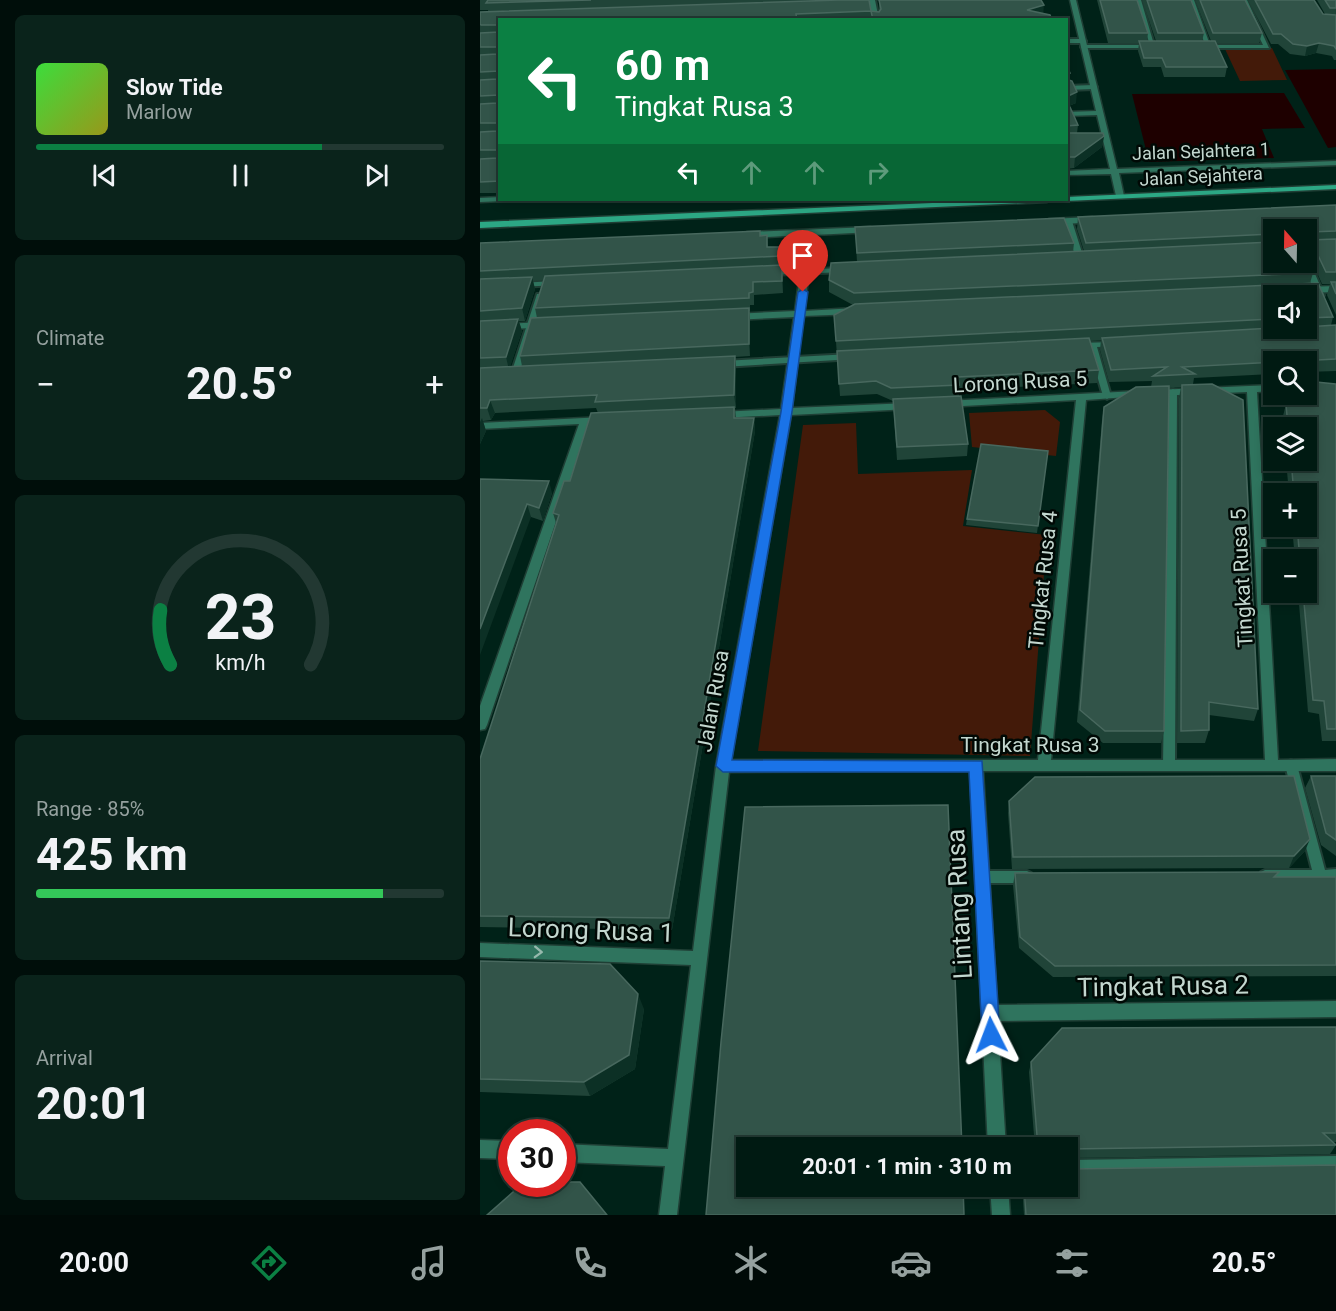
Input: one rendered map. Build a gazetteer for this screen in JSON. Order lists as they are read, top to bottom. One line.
{"streets":{"main road":["Jalan Sejahtera"],"street":["Jalan Sejahtera 1","Lorong Rusa 5","Tingkat Rusa 5","Tingkat Rusa 4","Jalan Rusa","Tingkat Rusa 3","Lintang Rusa","Lorong Rusa 1","Tingkat Rusa 2"]},"crossings":[["Lorong Rusa 5","Tingkat Rusa 5"],["Lorong Rusa 5","Tingkat Rusa 4"],["Tingkat Rusa 5","Tingkat Rusa 3"],["Tingkat Rusa 4","Tingkat Rusa 3"],["Jalan Rusa","Tingkat Rusa 3"],["Jalan Rusa","Lorong Rusa 1"],["Tingkat Rusa 3","Lintang Rusa"],["Lintang Rusa","Tingkat Rusa 2"]],"one_way":["Lorong Rusa 1"],"north":"top","page":{"turn":["60 m","Tingkat Rusa 3"],"song":["Slow Tide","Marlow"],"map_buttons":["+","−"],"tile":["Climate",["Range · 85%","425 km"],["Arrival","20:01"]],"heat":["−","20.5°","+"],"limit":"30","trip":"20:01 · 1 min · 310 m","tabs":["20:00","20.5°"],"gauge":["23","km/h"]}}
